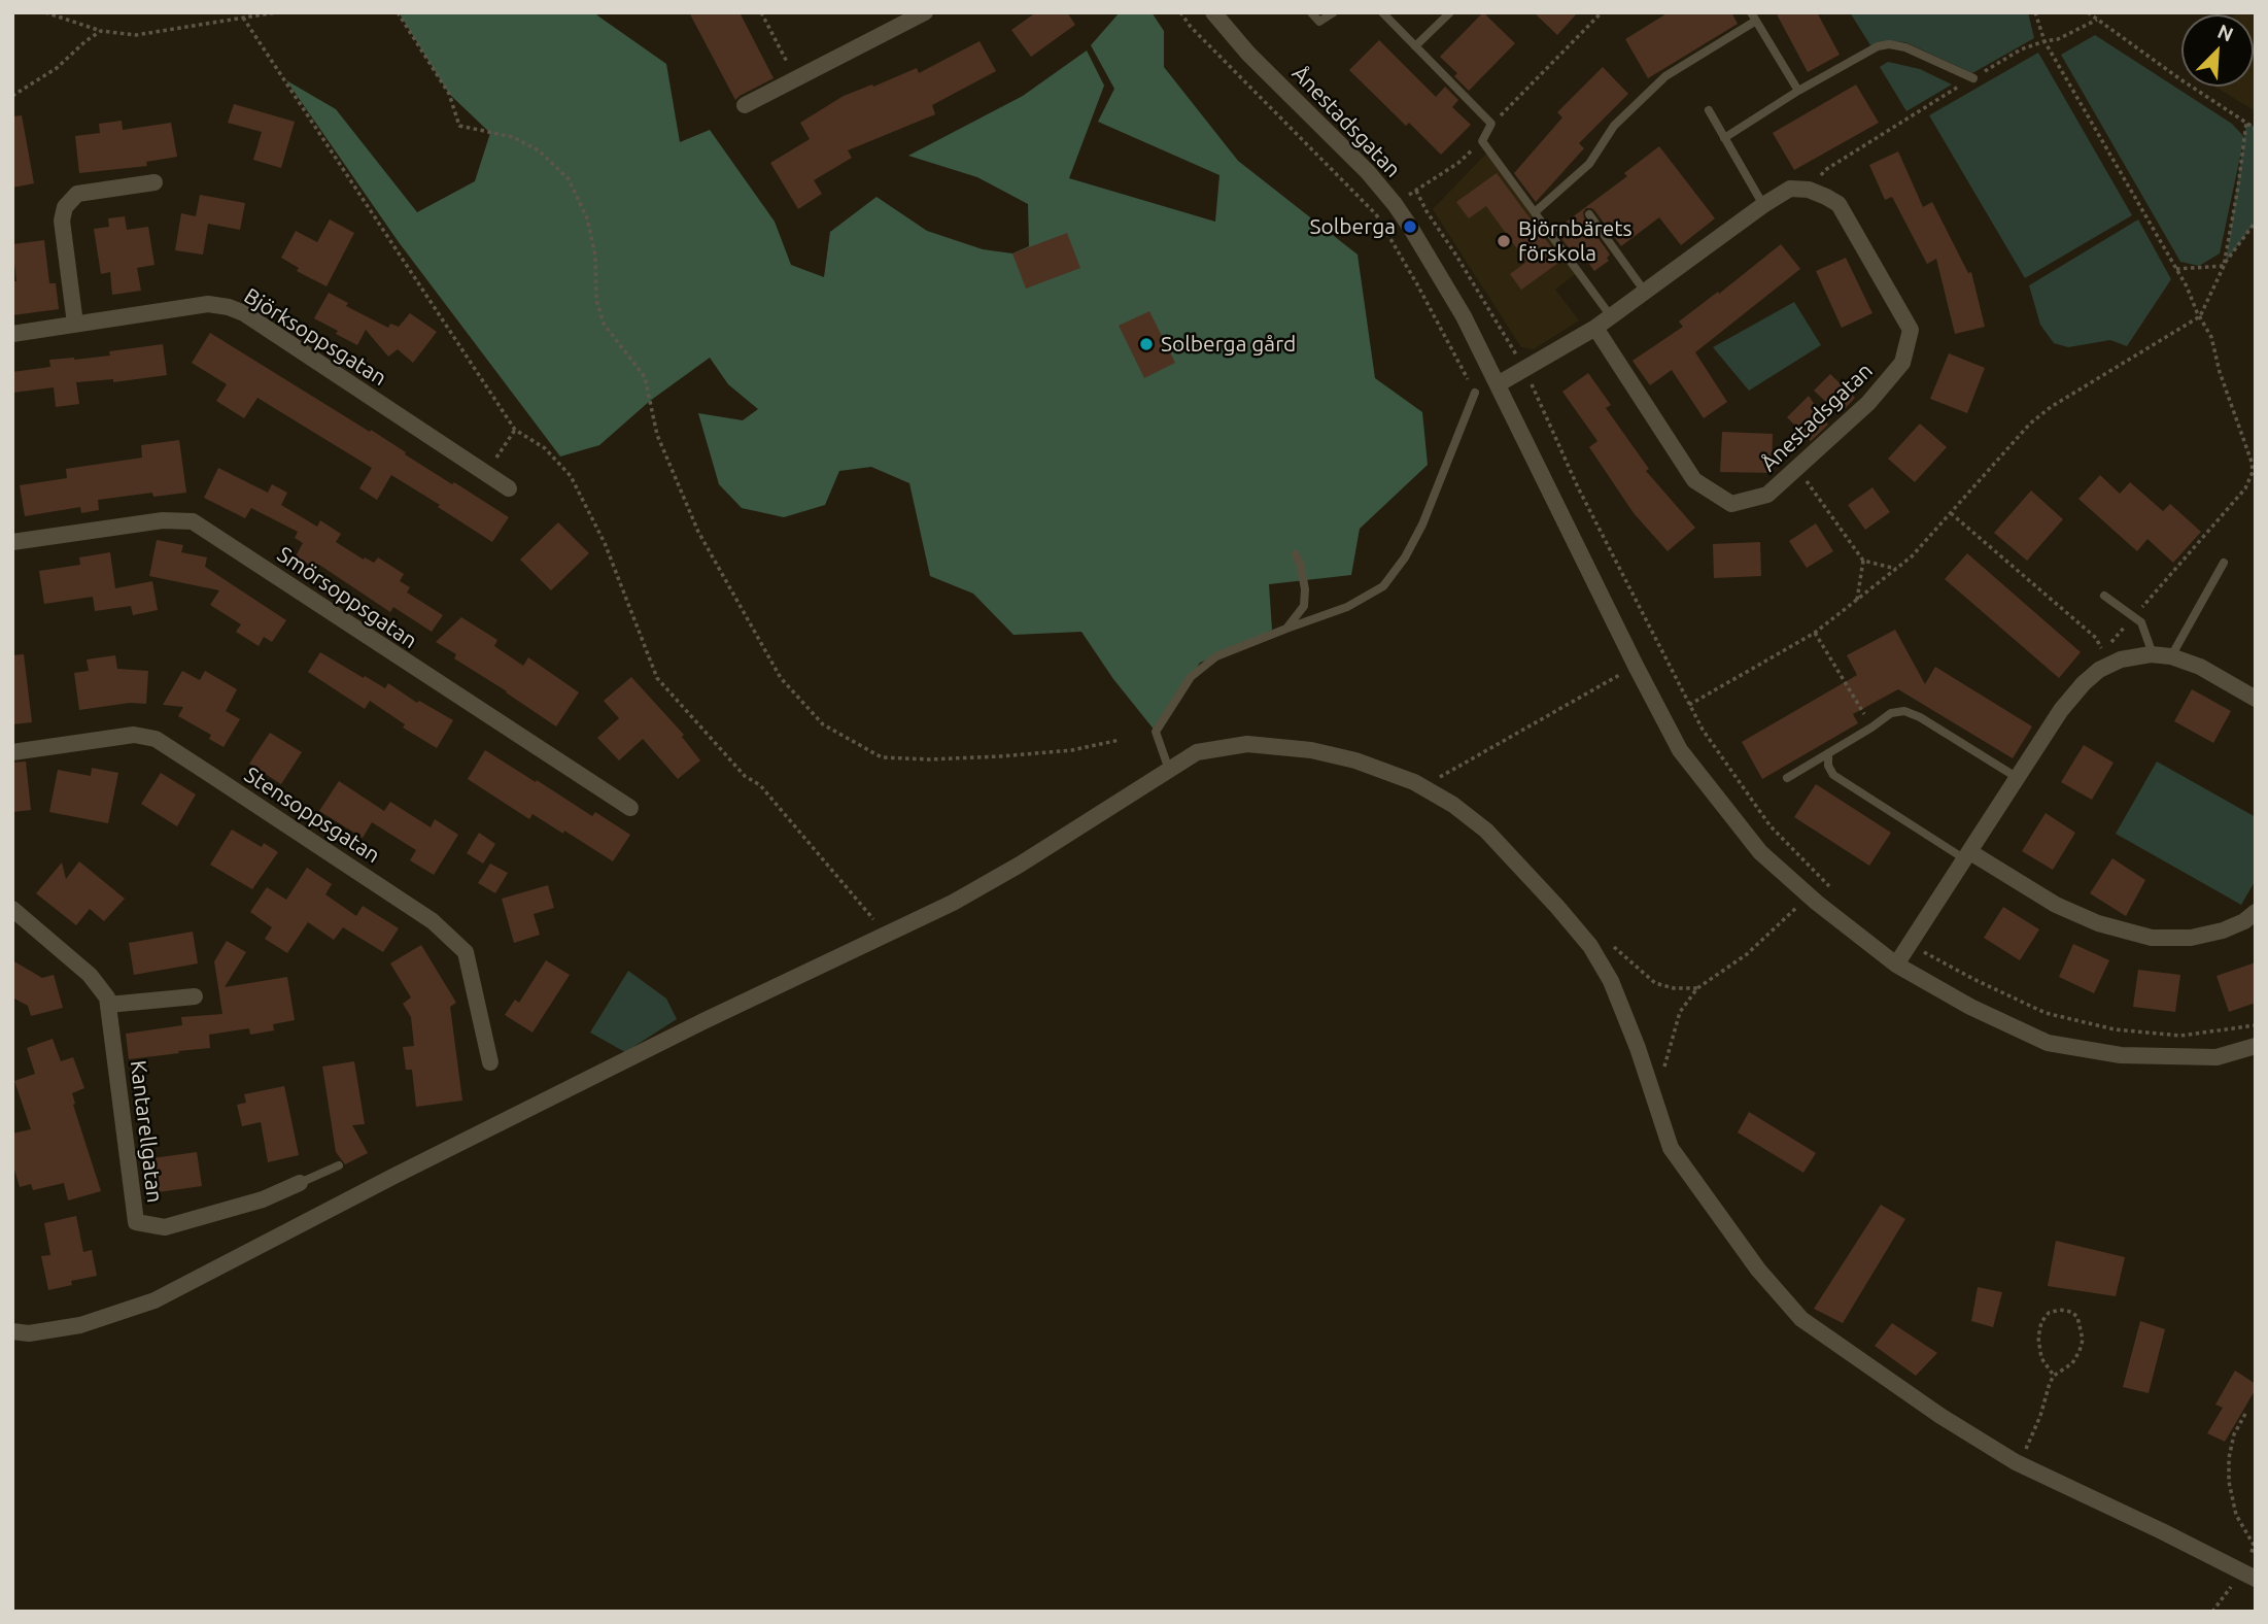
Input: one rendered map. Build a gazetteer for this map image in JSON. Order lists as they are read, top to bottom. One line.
{"streets":{"street":["Ånestadsgatan","Björksoppsgatan","Smörsoppsgatan","Stensoppsgatan","Kantarellgatan"]},"places":["Solberga","Björnbärets förskola","Solberga gård"],"north":"top right"}
